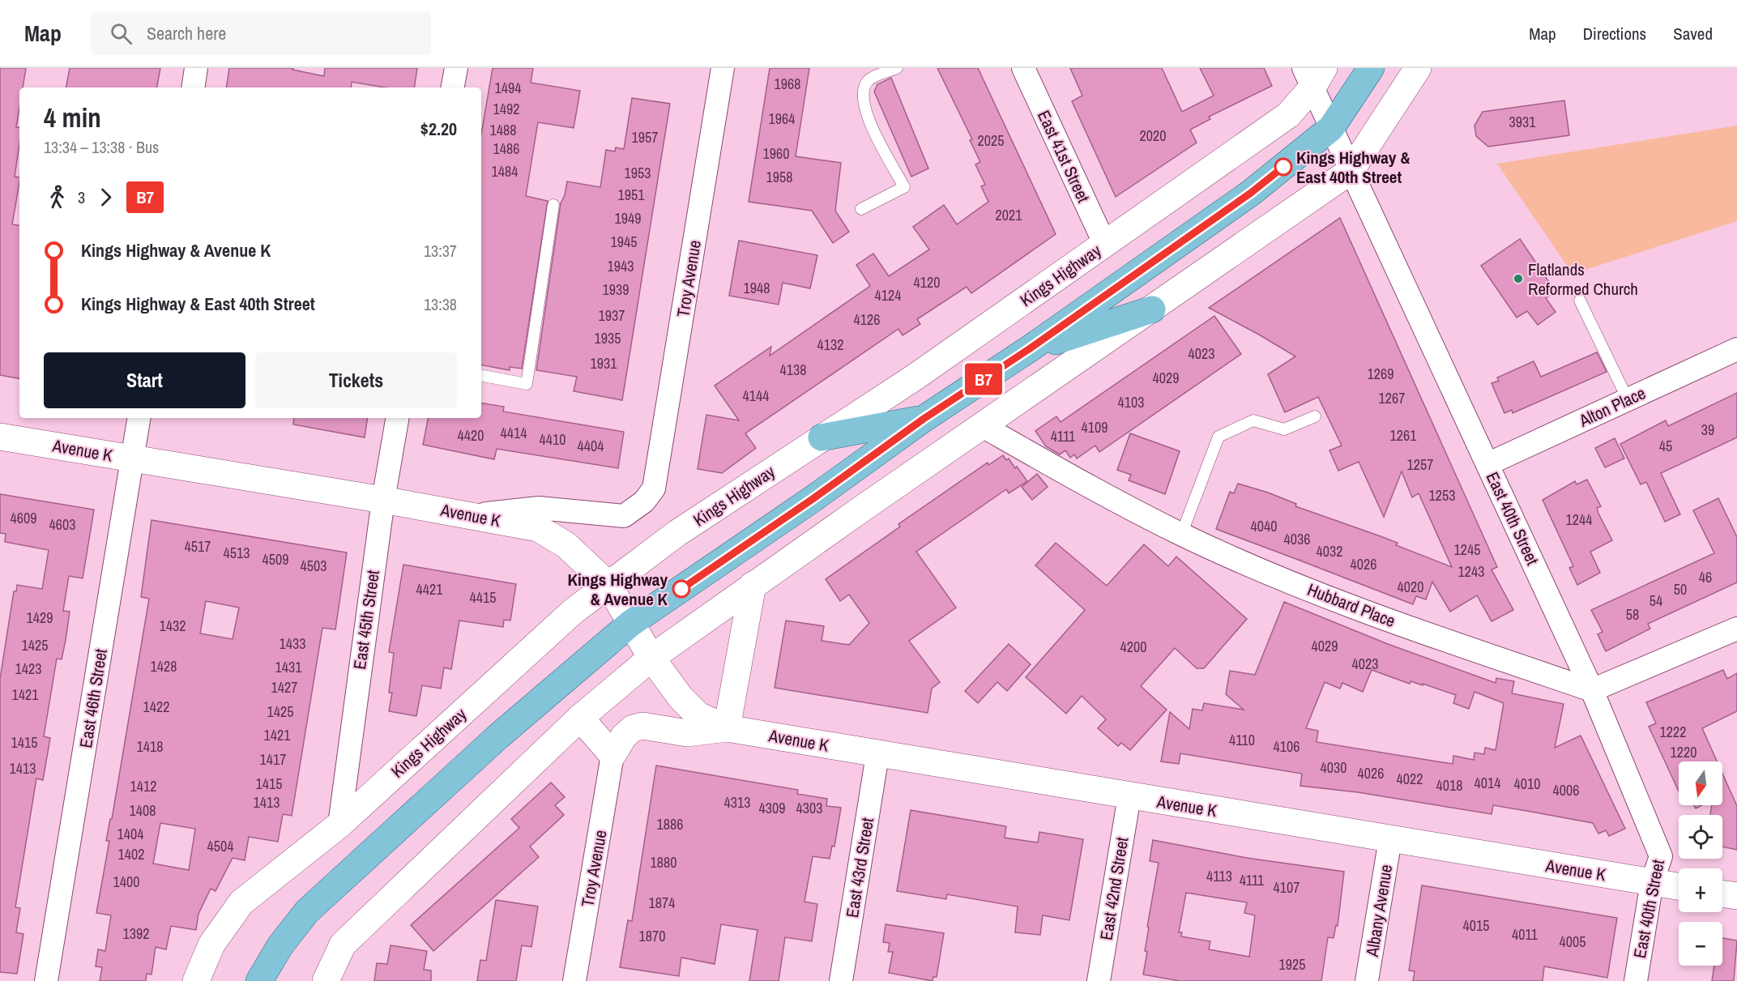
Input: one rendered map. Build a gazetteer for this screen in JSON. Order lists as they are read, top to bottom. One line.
{"streets":{"street":["East 41st Street","Kings Highway","Troy Avenue","Alton Place","Avenue K","East 40th Street","Hubbard Place","East 45th Street","East 46th Street","East 43rd Street","East 42nd Street","Albany Avenue"]},"crossings":[["East 41st Street","Kings Highway"],["Kings Highway","Avenue K"],["Kings Highway","East 40th Street"],["Kings Highway","East 45th Street"],["Troy Avenue","Avenue K"],["Alton Place","East 40th Street"],["Avenue K","East 40th Street"],["Avenue K","East 45th Street"],["Avenue K","East 46th Street"],["Avenue K","East 43rd Street"],["Avenue K","East 42nd Street"],["Avenue K","Albany Avenue"],["East 40th Street","Hubbard Place"]],"places":["Kings Highway & East 40th Street","Flatlands Reformed Church","Kings Highway & Avenue K"],"lines":["bus line B7"],"house_numbers":["1968","1494","1492","1964","3931","1488","2020","1957","2025","1486","1960","1484","1953","1958","1951","2021","1949","1945","1943","4120","1948","1939","4124","1937","4126","1935","4132","4023","1931","4138","1269","4029","4144","1267","4103","4109","39","4414","4420","1261","4111","4410","4404","45","1257","1253","4609","1244","4603","4040","4036","4517","1245","4032","4513","4509","4026","4503","1243","46","4020","4421","50","4415","54","58","1429","1432","1433","1425","4029","4200","4023","1428","1431","1423","1427","1421","1422","1425","1222","1421","4110","1415","1418","4106","1220","1417","4030","1413","4026","4022","4014","1415","4010","4018","1412","4006","1413","4313","4309","4303","1408","1886","1404","4504","1402","1880","4113","4111","1400","4107","1874","4015","1392","4011","1870","4005","1925"],"north":"bottom","page":{"header":"Map","search":"Search here","nav":["Map","Directions","Saved"],"on_map":"B7","heading":["4 min","13:34 – 13:38 · Bus","$2.20"],"legs":["3","B7"],"list":[{"name":"Kings Highway & Avenue K","value":"13:37"},{"name":"Kings Highway & East 40th Street","value":"13:38"}],"buttons":["Start","Tickets"],"map_buttons":["+","−"]}}
